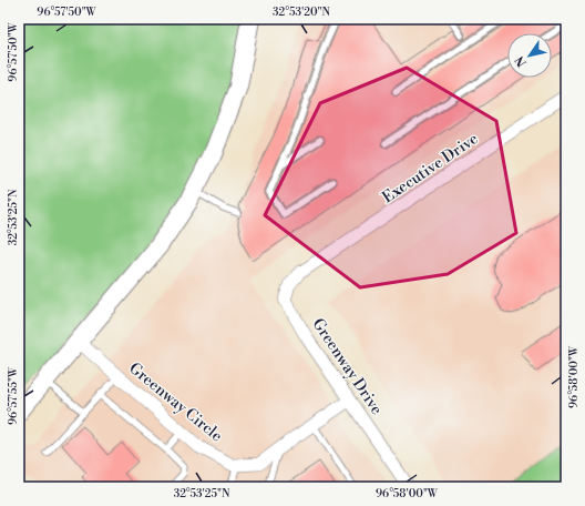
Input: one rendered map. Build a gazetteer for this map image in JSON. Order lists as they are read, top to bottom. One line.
{"streets":{"street":["Executive Drive","Greenway Drive","Greenway Circle"]},"crossings":[["Executive Drive","Greenway Drive"],["Greenway Drive","Greenway Circle"]],"north":"bottom left","coordinates":["96°57'50\"W","32°53'20\"N","32°53'25\"N","96°58'00\"W","96°57'55\"W"]}
